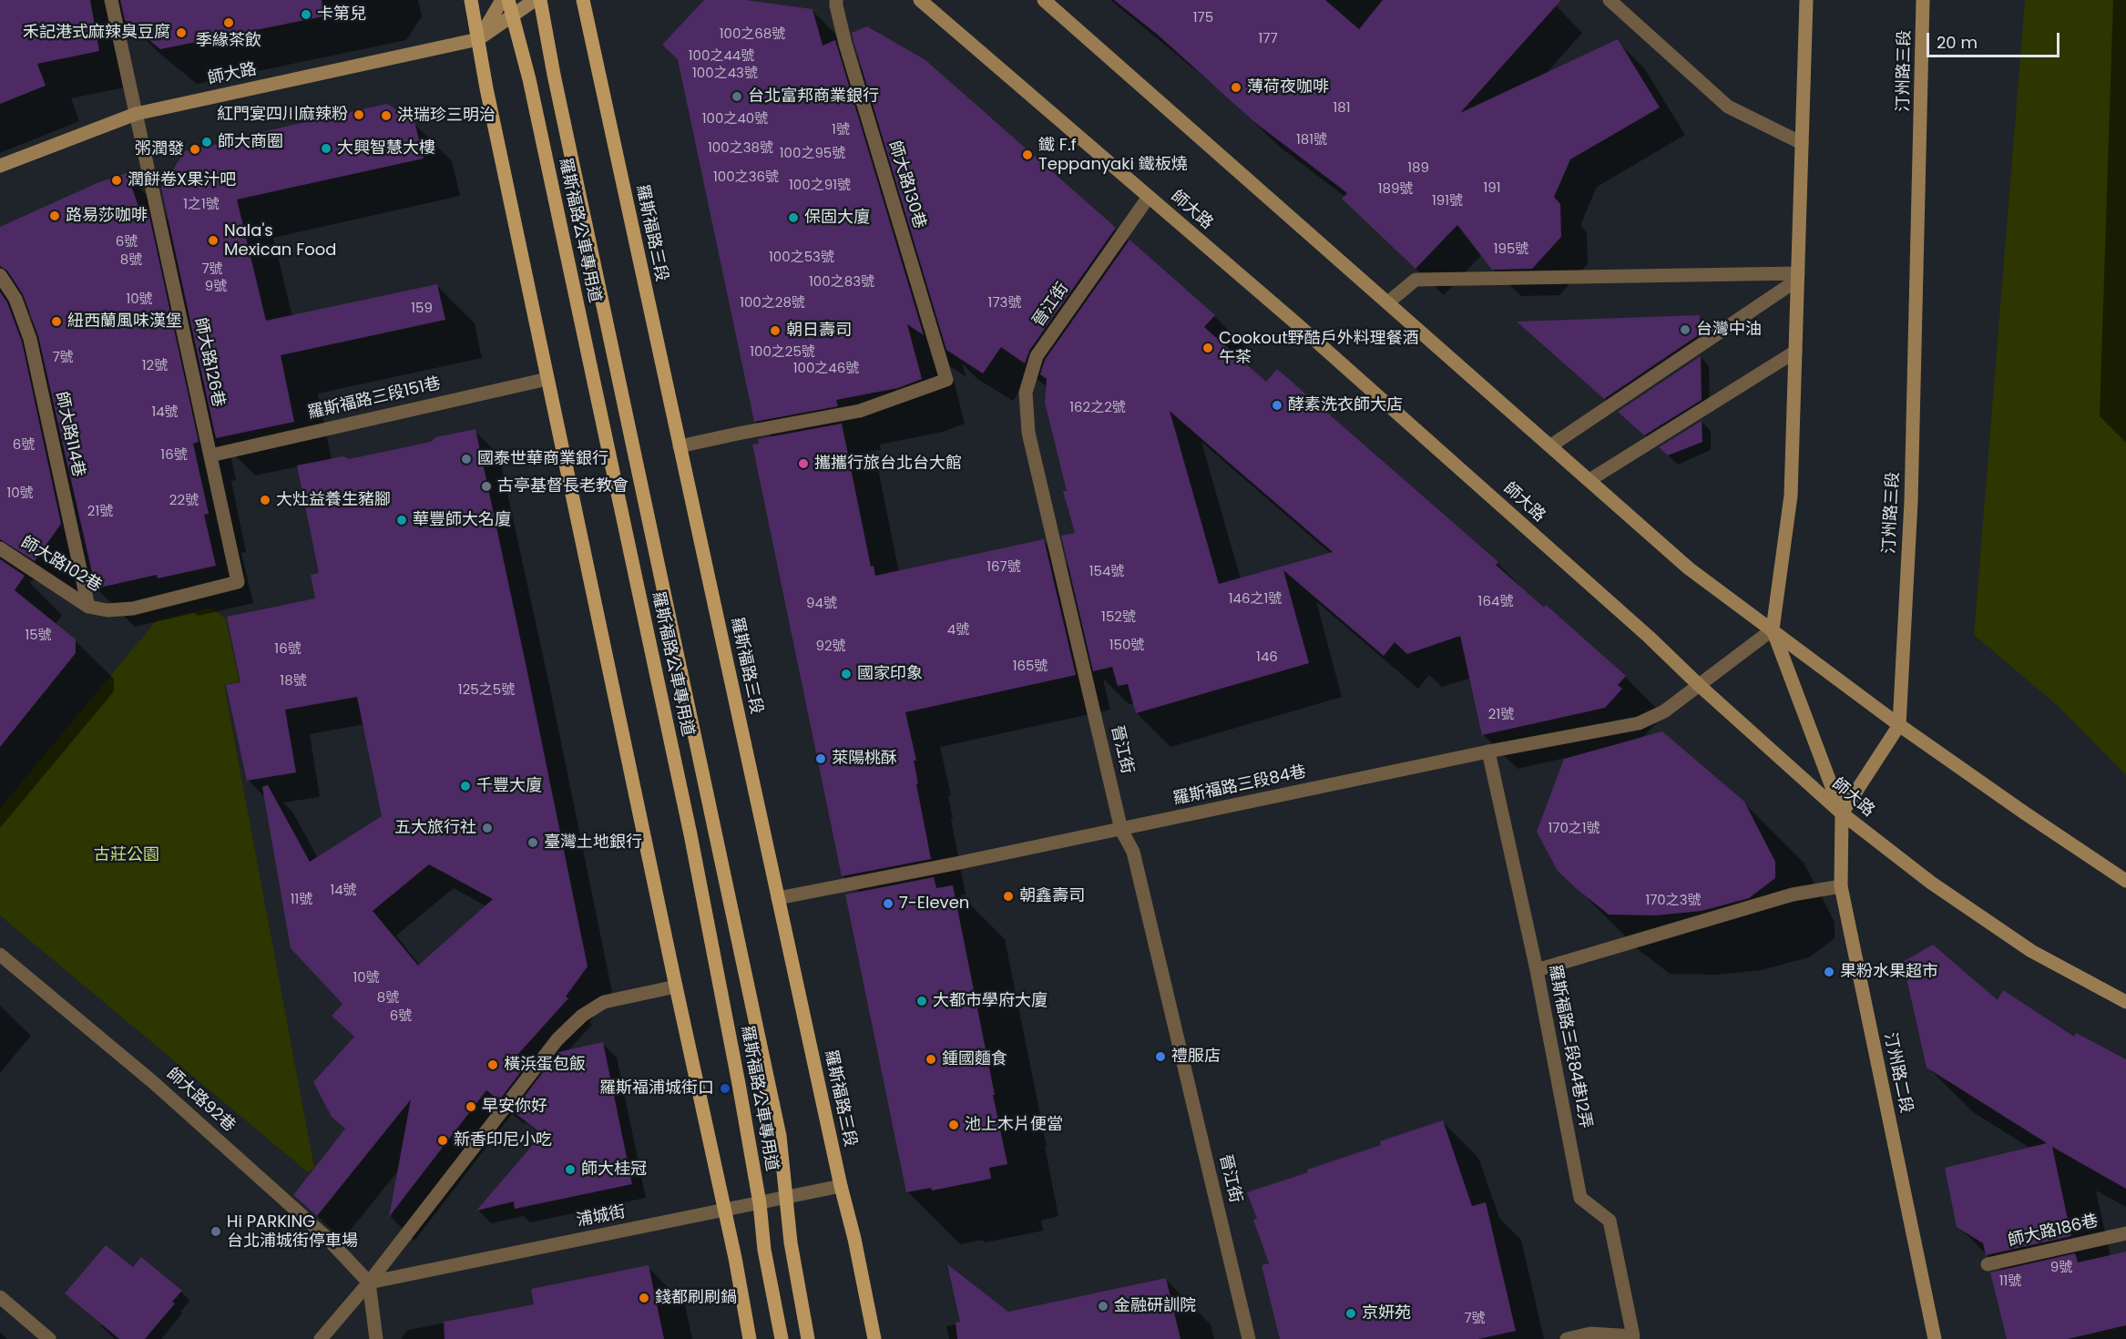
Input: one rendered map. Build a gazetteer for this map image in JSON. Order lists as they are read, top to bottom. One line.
{"streets":{"main road":["羅斯福路公車專用道","羅斯福路三段"],"street":["汀州路三段","師大路","師大路130巷","晉江街","師大路126巷","羅斯福路三段151巷","師大路114巷","師大路102巷","羅斯福路三段84巷","羅斯福路三段84巷12弄","汀州路二段","師大路92巷","浦城街","師大路186巷"]},"crossings":[["汀州路三段","師大路"],["汀州路三段","汀州路二段"],["師大路","羅斯福路公車專用道"],["師大路","晉江街"],["師大路","師大路126巷"],["師大路","羅斯福路三段84巷"],["師大路","汀州路二段"],["師大路130巷","羅斯福路三段"],["羅斯福路公車專用道","浦城街"],["羅斯福路三段","羅斯福路三段84巷"],["羅斯福路三段","浦城街"],["晉江街","羅斯福路三段84巷"],["師大路126巷","羅斯福路三段151巷"],["師大路126巷","師大路102巷"],["師大路114巷","師大路102巷"],["羅斯福路三段84巷","羅斯福路三段84巷12弄"],["師大路92巷","浦城街"]],"parks":["古莊公園"],"places":["卡第兒","季緣茶飲","禾記港式麻辣臭豆腐","薄荷夜咖啡","台北富邦商業銀行","紅門宴四川麻辣粉","洪瑞珍三明治","師大商圈","大興智慧大樓","粥潤發","鐵 F.f Teppanyaki 鐵板燒","潤餅卷X果汁吧","路易莎咖啡","保固大廈","Nala's Mexican Food","紐西蘭風味漢堡","台灣中油","朝日壽司","Cookout野酷戶外料理餐酒 午茶","酵素洗衣師大店","國泰世華商業銀行","攜攜行旅台北台大館","古亭基督長老教會","大灶益養生豬腳","華豐師大名廈","國家印象","萊陽桃酥","千豐大廈","五大旅行社","臺灣土地銀行","朝鑫壽司","7-Eleven","果粉水果超市","大都市學府大廈","禮服店","鍾國麵食","橫浜蛋包飯","羅斯福浦城街口","早安你好","池上木片便當","新香印尼小吃","師大桂冠","Hi PARKING 台北浦城街停車場","錢都刷刷鍋","金融研訓院","京妍苑"],"house_numbers":["175","100之68號","177","100之44號","100之43號","181","100之40號","1號","181號","100之38號","100之95號","189","100之36號","100之91號","191","189號","191號","1之1號","6號","195號","100之53號","8號","7號","100之83號","9號","10號","100之28號","173號","159","100之25號","7號","12號","100之46號","162之2號","14號","6號","16號","10號","22號","21號","167號","154號","146之1號","164號","94號","152號","4號","15號","150號","92號","16號","146","165號","18號","125之5號","21號","170之1號","14號","11號","170之3號","10號","8號","6號","9號","11號","7號"],"scale_bar":"20 m"}
